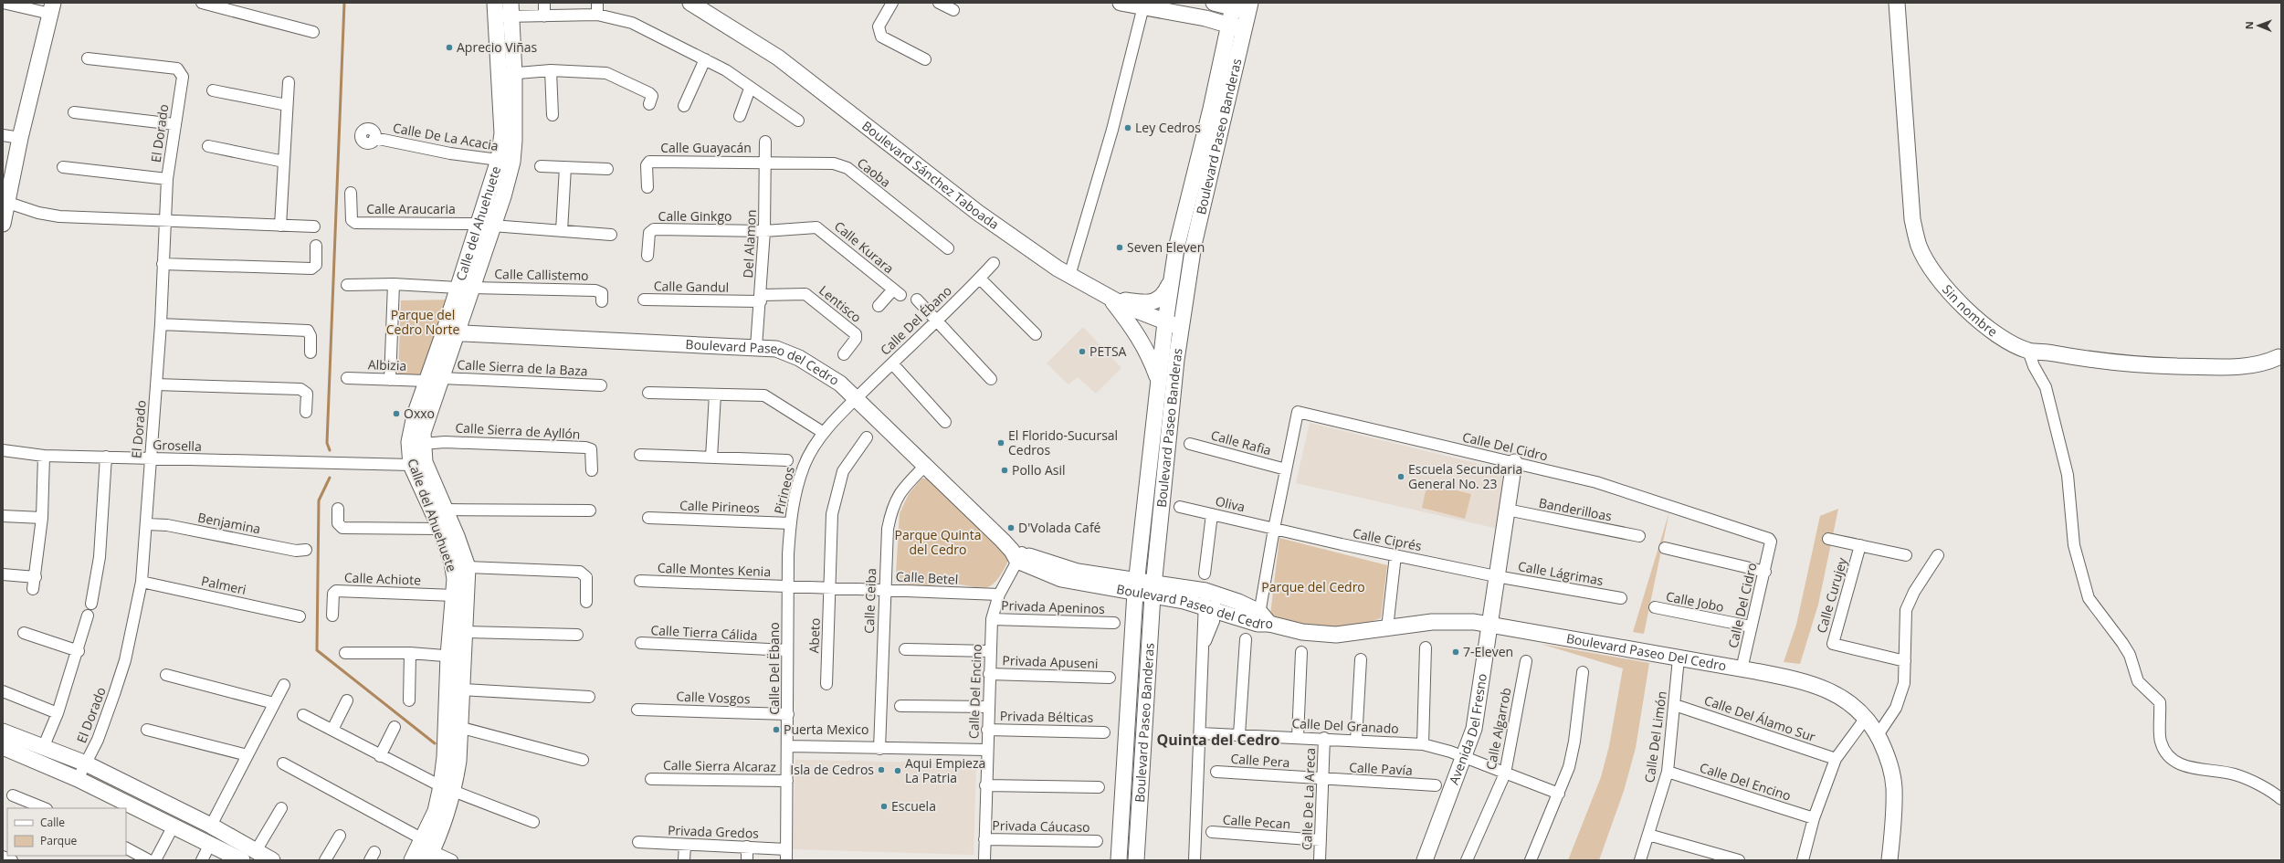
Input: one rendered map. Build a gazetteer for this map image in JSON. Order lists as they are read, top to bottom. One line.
{"streets":{"street":["El Dorado","Calle De La Acacia","Boulevard Paseo Banderas","Calle Guayacán","Caoba","Boulevard Sánchez Taboada","Calle Araucaria","Calle Ginkgo","Calle del Ahuehuete","Del Alamon","Calle Kurara","Calle Callistemo","Calle Gandul","Lentisco","Sin nombre","Calle Del Ébano","Albizia","Boulevard Paseo del Cedro","Calle Sierra de la Baza","Calle Sierra de Ayllón","Calle Rafia","Grosella","Calle Del Cidro","Pirineos","Oliva","Calle Pirineos","Banderilloas","Benjamina","Calle Ciprés","Calle Montes Kenia","Calle Lágrimas","Calle Betel","Calle Achiote","Palmeri","Calle Curujey","Calle Ceiba","Calle Jobo","Privada Apeninos","Calle Tierra Cálida","Abeto","Boulevard Paseo Del Cedro","Privada Apuseni","Calle Del Ëbano","Calle Del Encino","Calle Vosgos","Privada Bélticas","Calle Del Álamo Sur","Calle Del Granado","Avenida Del Fresno","Calle Algarrob","Calle Del Limón","Calle Pera","Calle Sierra Alcaraz","Calle Pavía","Calle De La Areca","Calle Pecan","Privada Cáucaso","Privada Gredos"]},"crossings":[["El Dorado","Grosella"],["El Dorado","Benjamina"],["El Dorado","Palmeri"],["Calle De La Acacia","Calle del Ahuehuete"],["Boulevard Paseo Banderas","Boulevard Sánchez Taboada"],["Boulevard Paseo Banderas","Boulevard Paseo del Cedro"],["Calle Guayacán","Caoba"],["Calle Guayacán","Del Alamon"],["Caoba","Del Alamon"],["Calle Araucaria","Calle del Ahuehuete"],["Calle Ginkgo","Del Alamon"],["Calle Ginkgo","Calle Kurara"],["Calle del Ahuehuete","Calle Callistemo"],["Calle del Ahuehuete","Albizia"],["Calle del Ahuehuete","Boulevard Paseo del Cedro"],["Calle del Ahuehuete","Calle Sierra de la Baza"],["Calle del Ahuehuete","Calle Sierra de Ayllón"],["Calle del Ahuehuete","Grosella"],["Calle del Ahuehuete","Calle Achiote"],["Del Alamon","Calle Kurara"],["Del Alamon","Calle Gandul"],["Del Alamon","Lentisco"],["Del Alamon","Boulevard Paseo del Cedro"],["Calle Gandul","Lentisco"],["Calle Del Ébano","Boulevard Paseo del Cedro"],["Calle Del Ébano","Pirineos"],["Boulevard Paseo del Cedro","Calle Del Cidro"],["Boulevard Paseo del Cedro","Pirineos"],["Boulevard Paseo del Cedro","Calle Ceiba"],["Boulevard Paseo del Cedro","Boulevard Paseo Del Cedro"],["Boulevard Paseo del Cedro","Calle Del Encino"],["Calle Rafia","Calle Del Cidro"],["Calle Del Cidro","Oliva"],["Calle Del Cidro","Calle Ciprés"],["Calle Del Cidro","Calle Jobo"],["Calle Del Cidro","Boulevard Paseo Del Cedro"],["Calle Del Cidro","Avenida Del Fresno"],["Pirineos","Calle Pirineos"],["Pirineos","Calle Montes Kenia"],["Pirineos","Calle Betel"],["Pirineos","Calle Del Ëbano"],["Oliva","Calle Ciprés"],["Banderilloas","Avenida Del Fresno"],["Calle Ciprés","Calle Lágrimas"],["Calle Ciprés","Avenida Del Fresno"],["Calle Montes Kenia","Calle Betel"],["Calle Montes Kenia","Calle Del Ëbano"],["Calle Lágrimas","Avenida Del Fresno"],["Calle Betel","Calle Ceiba"],["Calle Betel","Abeto"],["Calle Betel","Calle Del Ëbano"],["Calle Betel","Calle Del Encino"],["Privada Apeninos","Calle Del Encino"],["Calle Tierra Cálida","Calle Del Ëbano"],["Boulevard Paseo Del Cedro","Avenida Del Fresno"],["Boulevard Paseo Del Cedro","Calle Del Limón"],["Privada Apuseni","Calle Del Encino"],["Calle Del Ëbano","Calle Vosgos"],["Calle Del Ëbano","Calle Sierra Alcaraz"],["Calle Del Ëbano","Privada Gredos"],["Calle Del Encino","Privada Bélticas"],["Calle Del Encino","Calle Del Limón"],["Calle Del Encino","Privada Cáucaso"],["Calle Del Álamo Sur","Calle Del Limón"],["Calle Del Granado","Avenida Del Fresno"],["Calle Del Granado","Calle Algarrob"],["Calle Del Granado","Calle De La Areca"],["Calle Pera","Calle Pavía"],["Calle Pera","Calle De La Areca"],["Calle Pavía","Calle De La Areca"],["Calle De La Areca","Calle Pecan"]],"districts":["Quinta del Cedro"],"parks":["Parque del Cedro Norte","Parque Quinta del Cedro","Parque del Cedro"],"places":["Aprecio Viñas","Ley Cedros","Seven Eleven","PETSA","Oxxo","El Florido-Sucursal Cedros","Pollo Asil","Escuela Secundaria General No. 23","D'Volada Café","7-Eleven","Puerta Mexico","Isla de Cedros","Aqui Empieza La Patria","Escuela"],"legend":["Calle","Parque"],"north":"left"}
